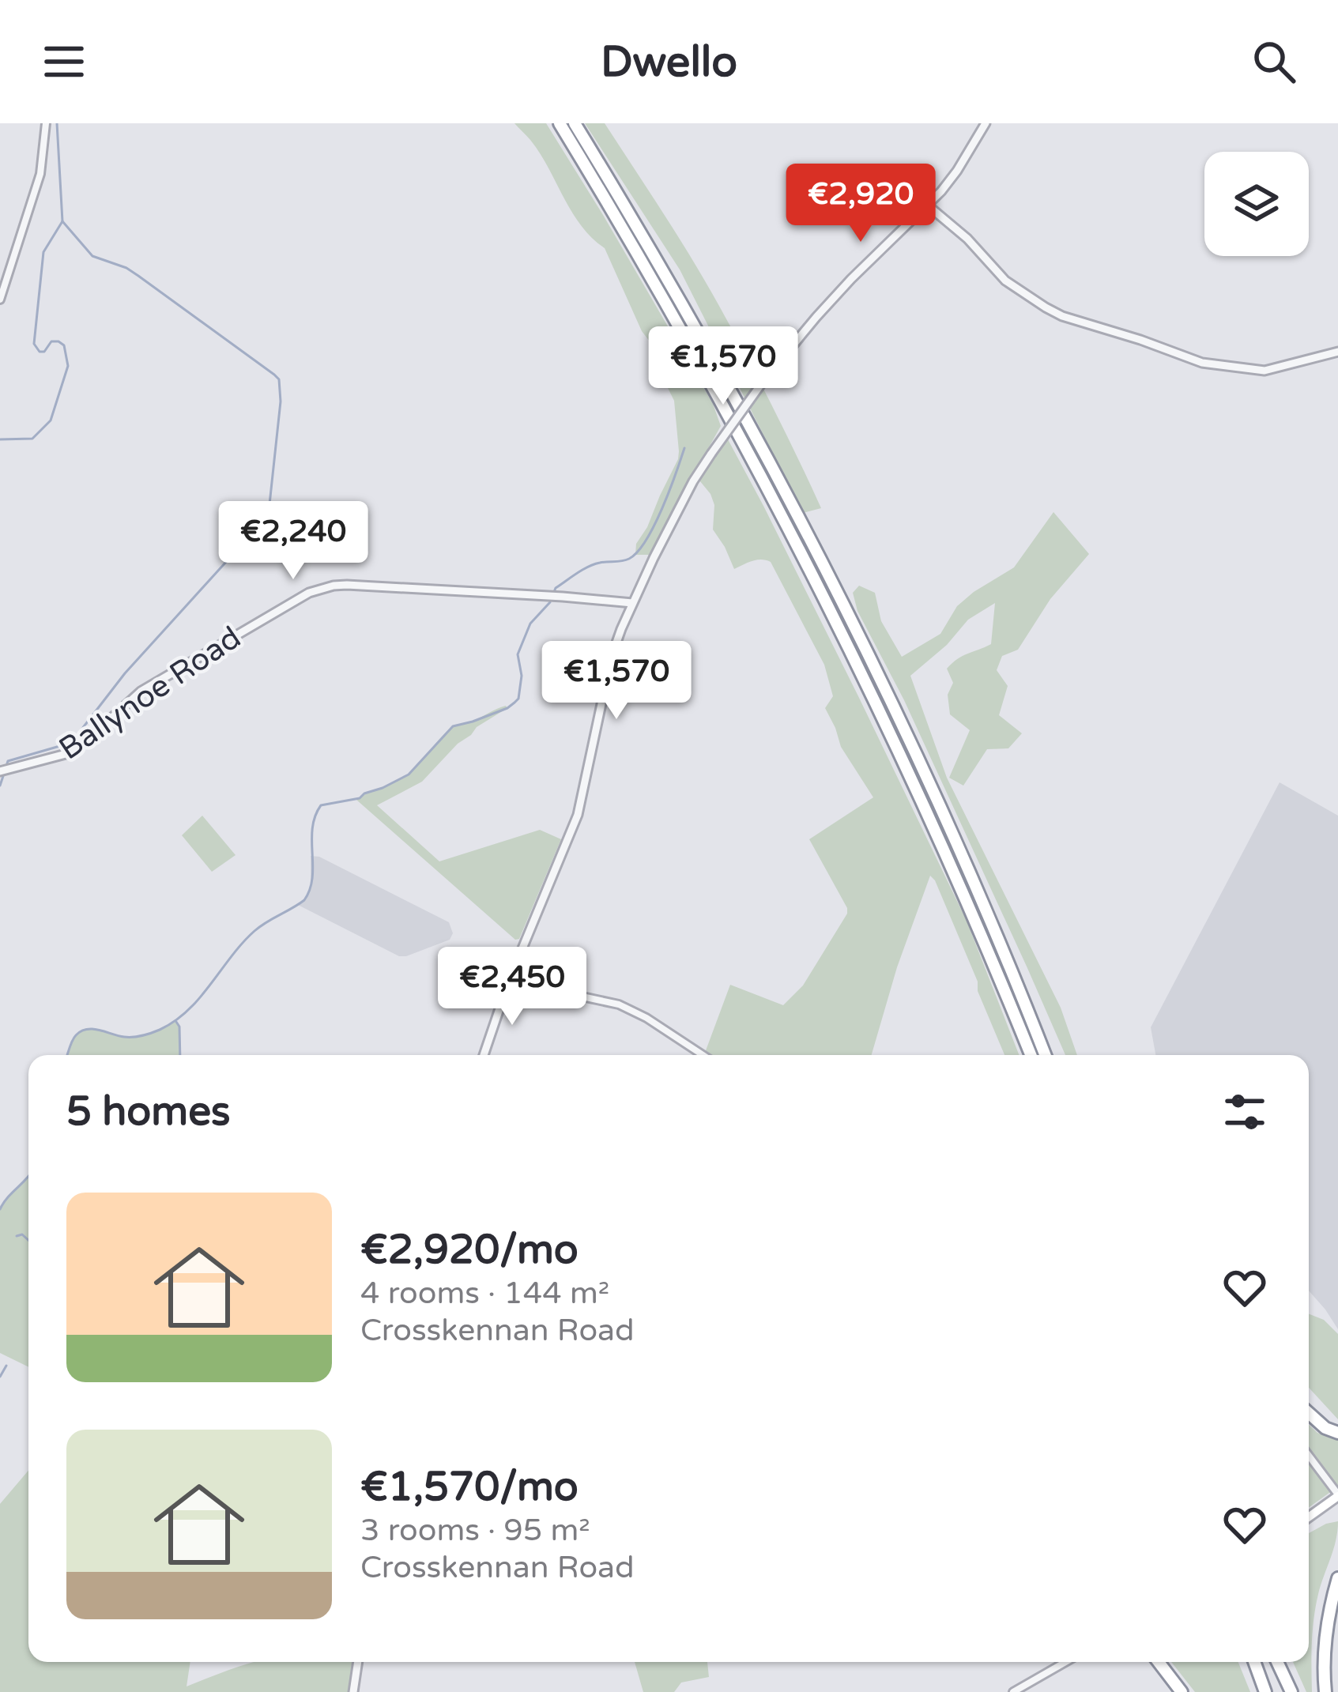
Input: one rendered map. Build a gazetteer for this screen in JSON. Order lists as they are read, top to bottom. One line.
{"streets":{"street":["Ballynoe Road"]},"page":{"header":"Dwello","price":["€2,920","€1,570","€2,240","€1,570","€2,450"],"heading":"5 homes","list":[{"name":"€2,920/mo","note":"4 rooms · 144 m² · Crosskennan Road"},{"name":"€1,570/mo","note":"3 rooms · 95 m² · Crosskennan Road"}]}}
